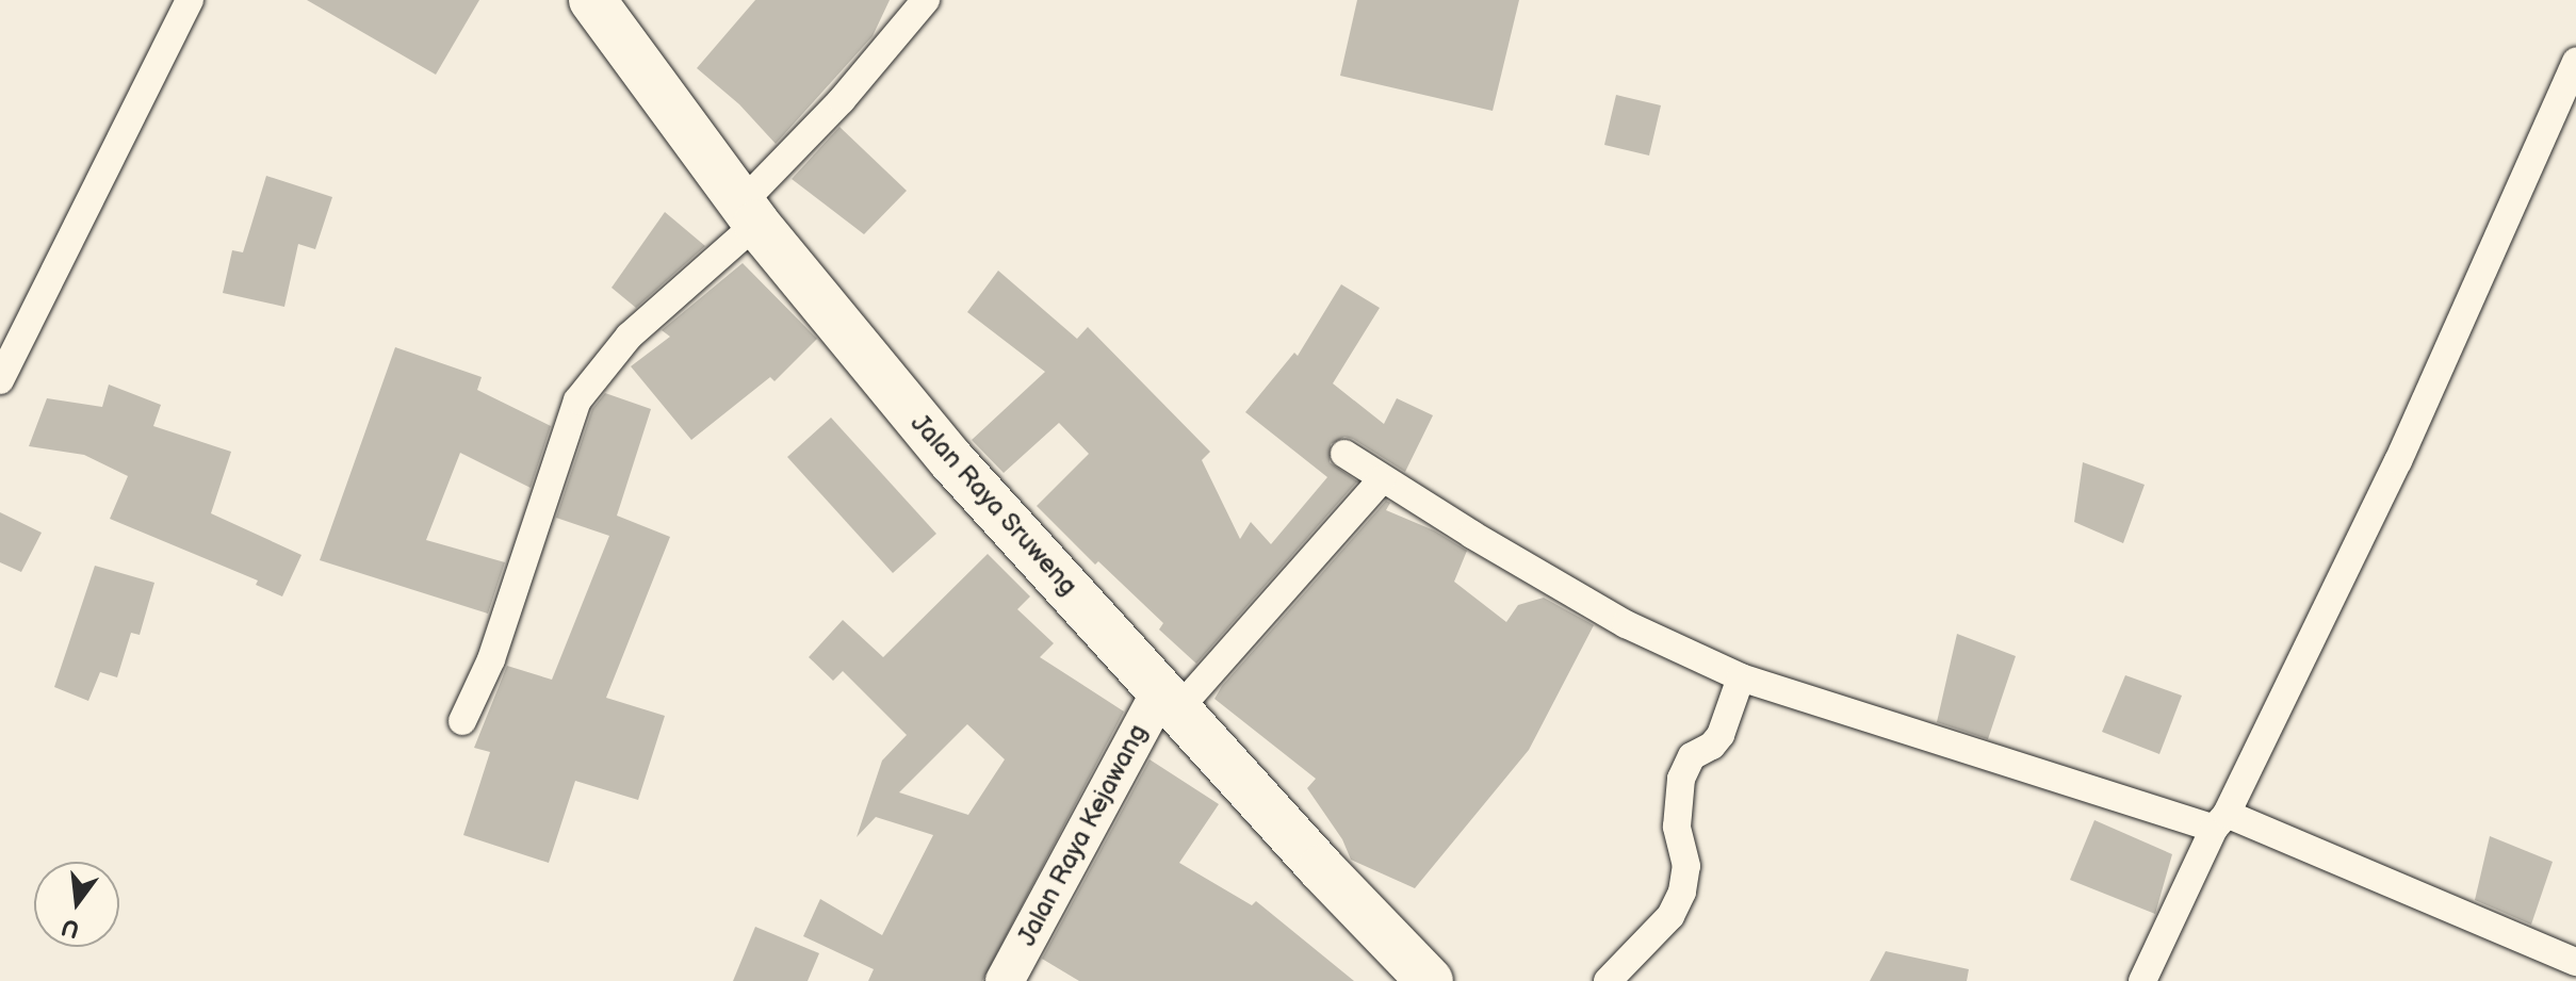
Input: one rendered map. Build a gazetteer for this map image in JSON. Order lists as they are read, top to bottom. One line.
{"streets":{"highway":["Jalan Raya Sruweng"],"street":["Jalan Raya Kejawang"]},"crossings":[["Jalan Raya Sruweng","Jalan Raya Kejawang"]],"north":"bottom"}
